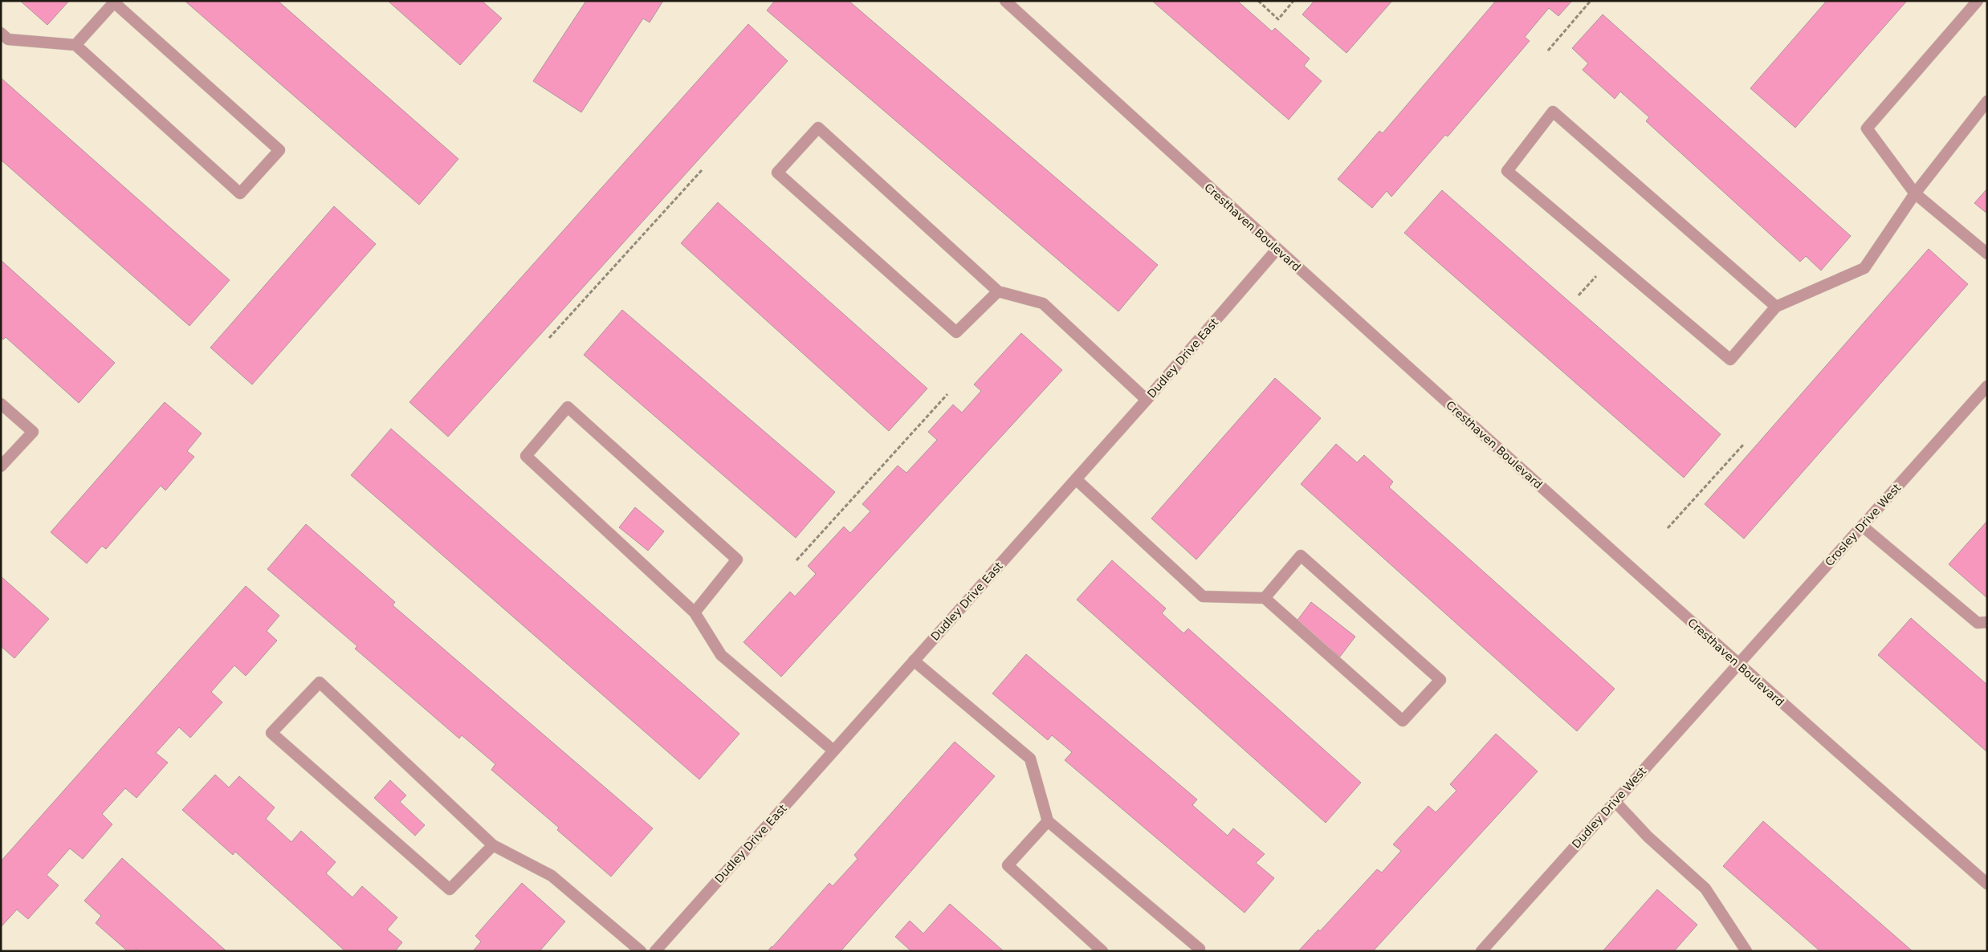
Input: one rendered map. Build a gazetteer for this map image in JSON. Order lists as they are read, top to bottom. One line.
{"streets":{"street":["Cresthaven Boulevard","Dudley Drive East","Crosley Drive West","Dudley Drive West"]},"crossings":[["Cresthaven Boulevard","Dudley Drive East"],["Cresthaven Boulevard","Crosley Drive West"],["Cresthaven Boulevard","Dudley Drive West"],["Crosley Drive West","Dudley Drive West"]]}
